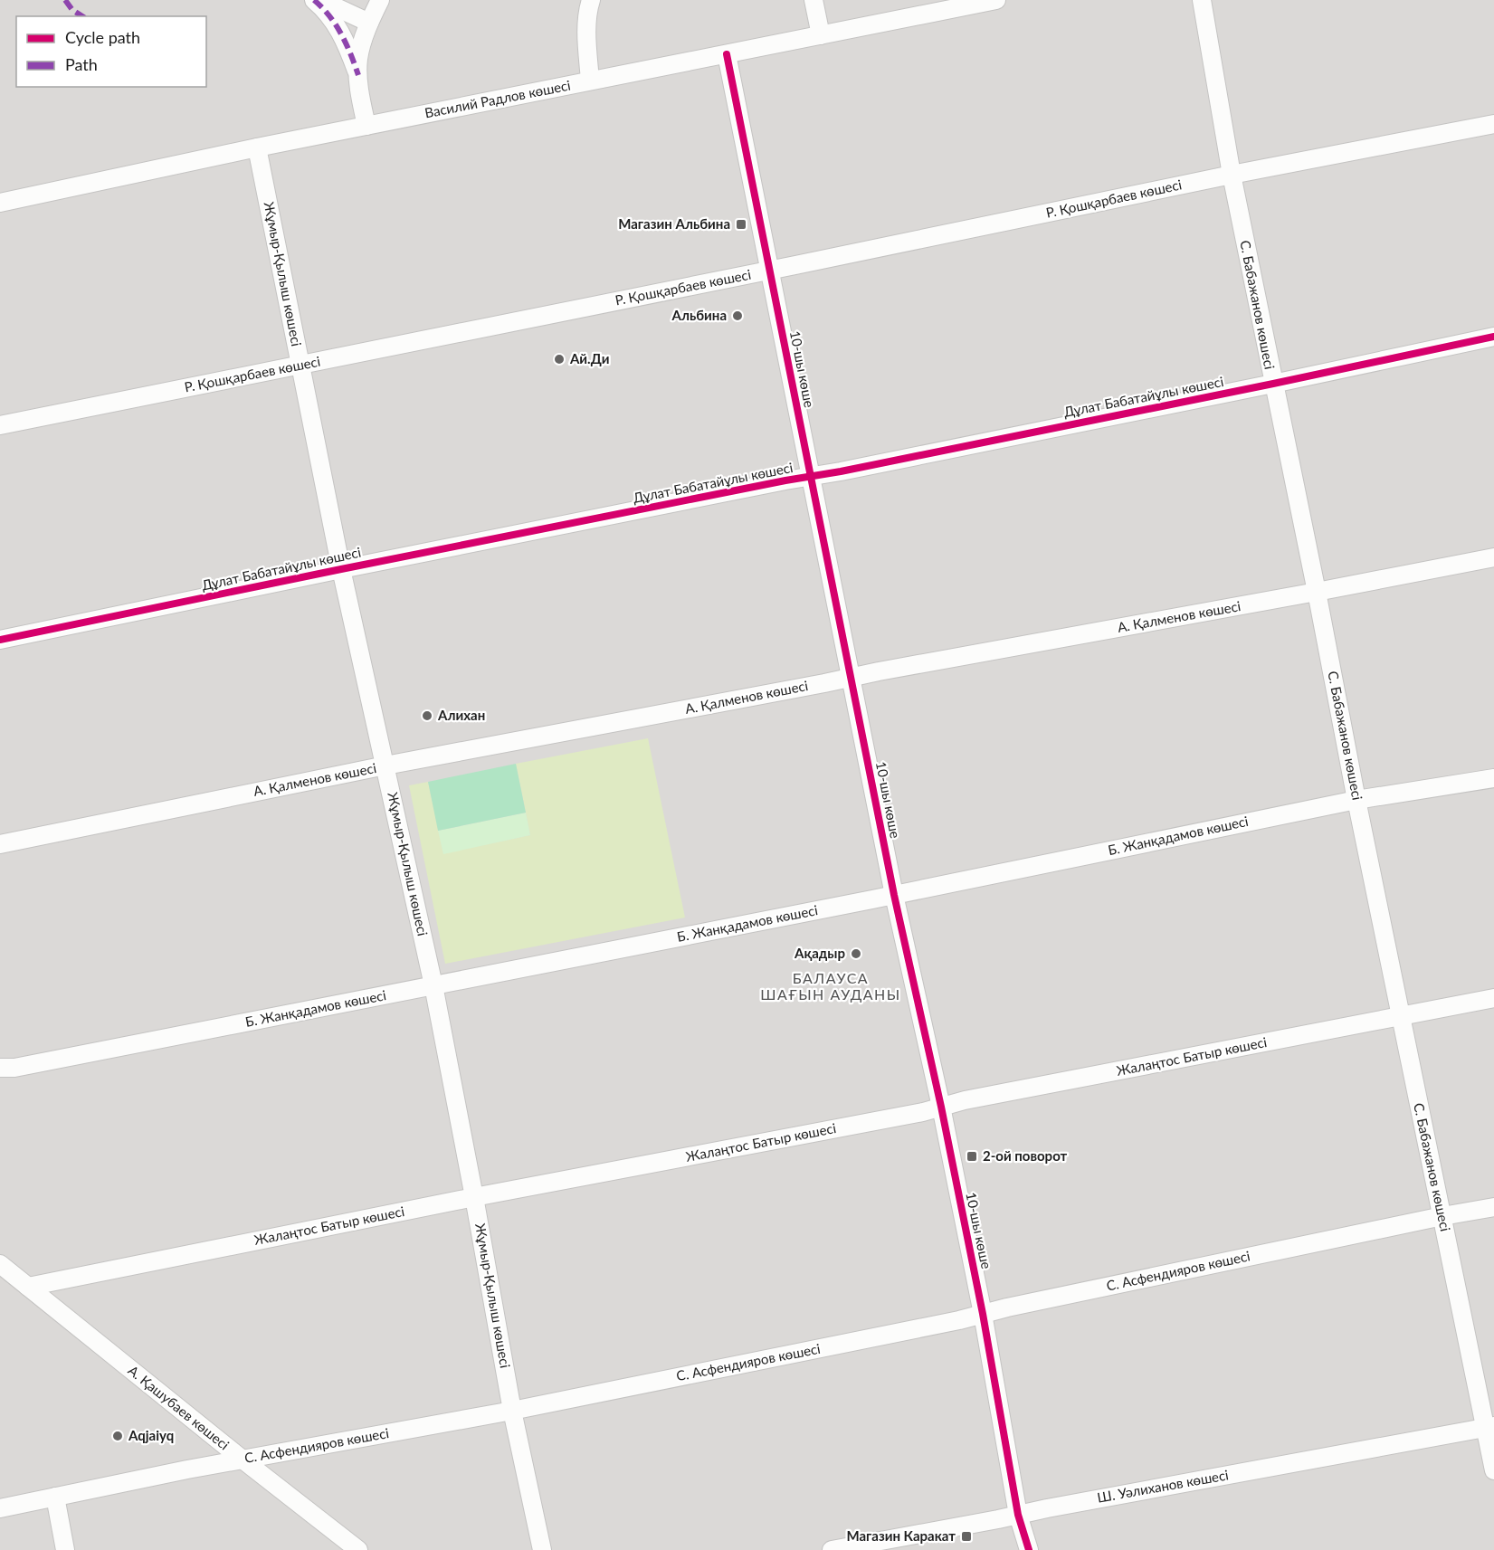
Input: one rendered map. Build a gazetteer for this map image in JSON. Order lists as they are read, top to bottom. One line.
{"streets":{"street":["Василий Радлов көшесі","Р. Қошқарбаев көшесі","Жұмыр-Қылыш көшесі","С. Бабажанов көшесі","10-шы көше","Дұлат Бабатайұлы көшесі","А. Қалменов көшесі","Б. Жанқадамов көшесі","Жалаңтос Батыр көшесі","С. Асфендияров көшесі","А. Қашубаев көшесі","Ш. Уәлиханов көшесі"]},"crossings":[["Василий Радлов көшесі","Жұмыр-Қылыш көшесі"],["Василий Радлов көшесі","10-шы көше"],["Р. Қошқарбаев көшесі","Жұмыр-Қылыш көшесі"],["Р. Қошқарбаев көшесі","С. Бабажанов көшесі"],["Р. Қошқарбаев көшесі","10-шы көше"],["Жұмыр-Қылыш көшесі","Дұлат Бабатайұлы көшесі"],["Жұмыр-Қылыш көшесі","А. Қалменов көшесі"],["Жұмыр-Қылыш көшесі","Б. Жанқадамов көшесі"],["Жұмыр-Қылыш көшесі","Жалаңтос Батыр көшесі"],["Жұмыр-Қылыш көшесі","С. Асфендияров көшесі"],["С. Бабажанов көшесі","Дұлат Бабатайұлы көшесі"],["С. Бабажанов көшесі","А. Қалменов көшесі"],["С. Бабажанов көшесі","Б. Жанқадамов көшесі"],["С. Бабажанов көшесі","Жалаңтос Батыр көшесі"],["С. Бабажанов көшесі","С. Асфендияров көшесі"],["С. Бабажанов көшесі","Ш. Уәлиханов көшесі"],["10-шы көше","Дұлат Бабатайұлы көшесі"],["10-шы көше","А. Қалменов көшесі"],["10-шы көше","Б. Жанқадамов көшесі"],["10-шы көше","Жалаңтос Батыр көшесі"],["10-шы көше","С. Асфендияров көшесі"],["10-шы көше","Ш. Уәлиханов көшесі"],["Жалаңтос Батыр көшесі","А. Қашубаев көшесі"],["С. Асфендияров көшесі","А. Қашубаев көшесі"]],"districts":["БАЛАУСА ШАҒЫН АУДАНЫ"],"places":{"transit":["Магазин Альбина","2-ой поворот","Магазин Каракат"],"other":["Альбина","Ай.Ди","Алихан","Ақадыр","Aqjaiyq"]},"legend":["Cycle path","Path"]}
